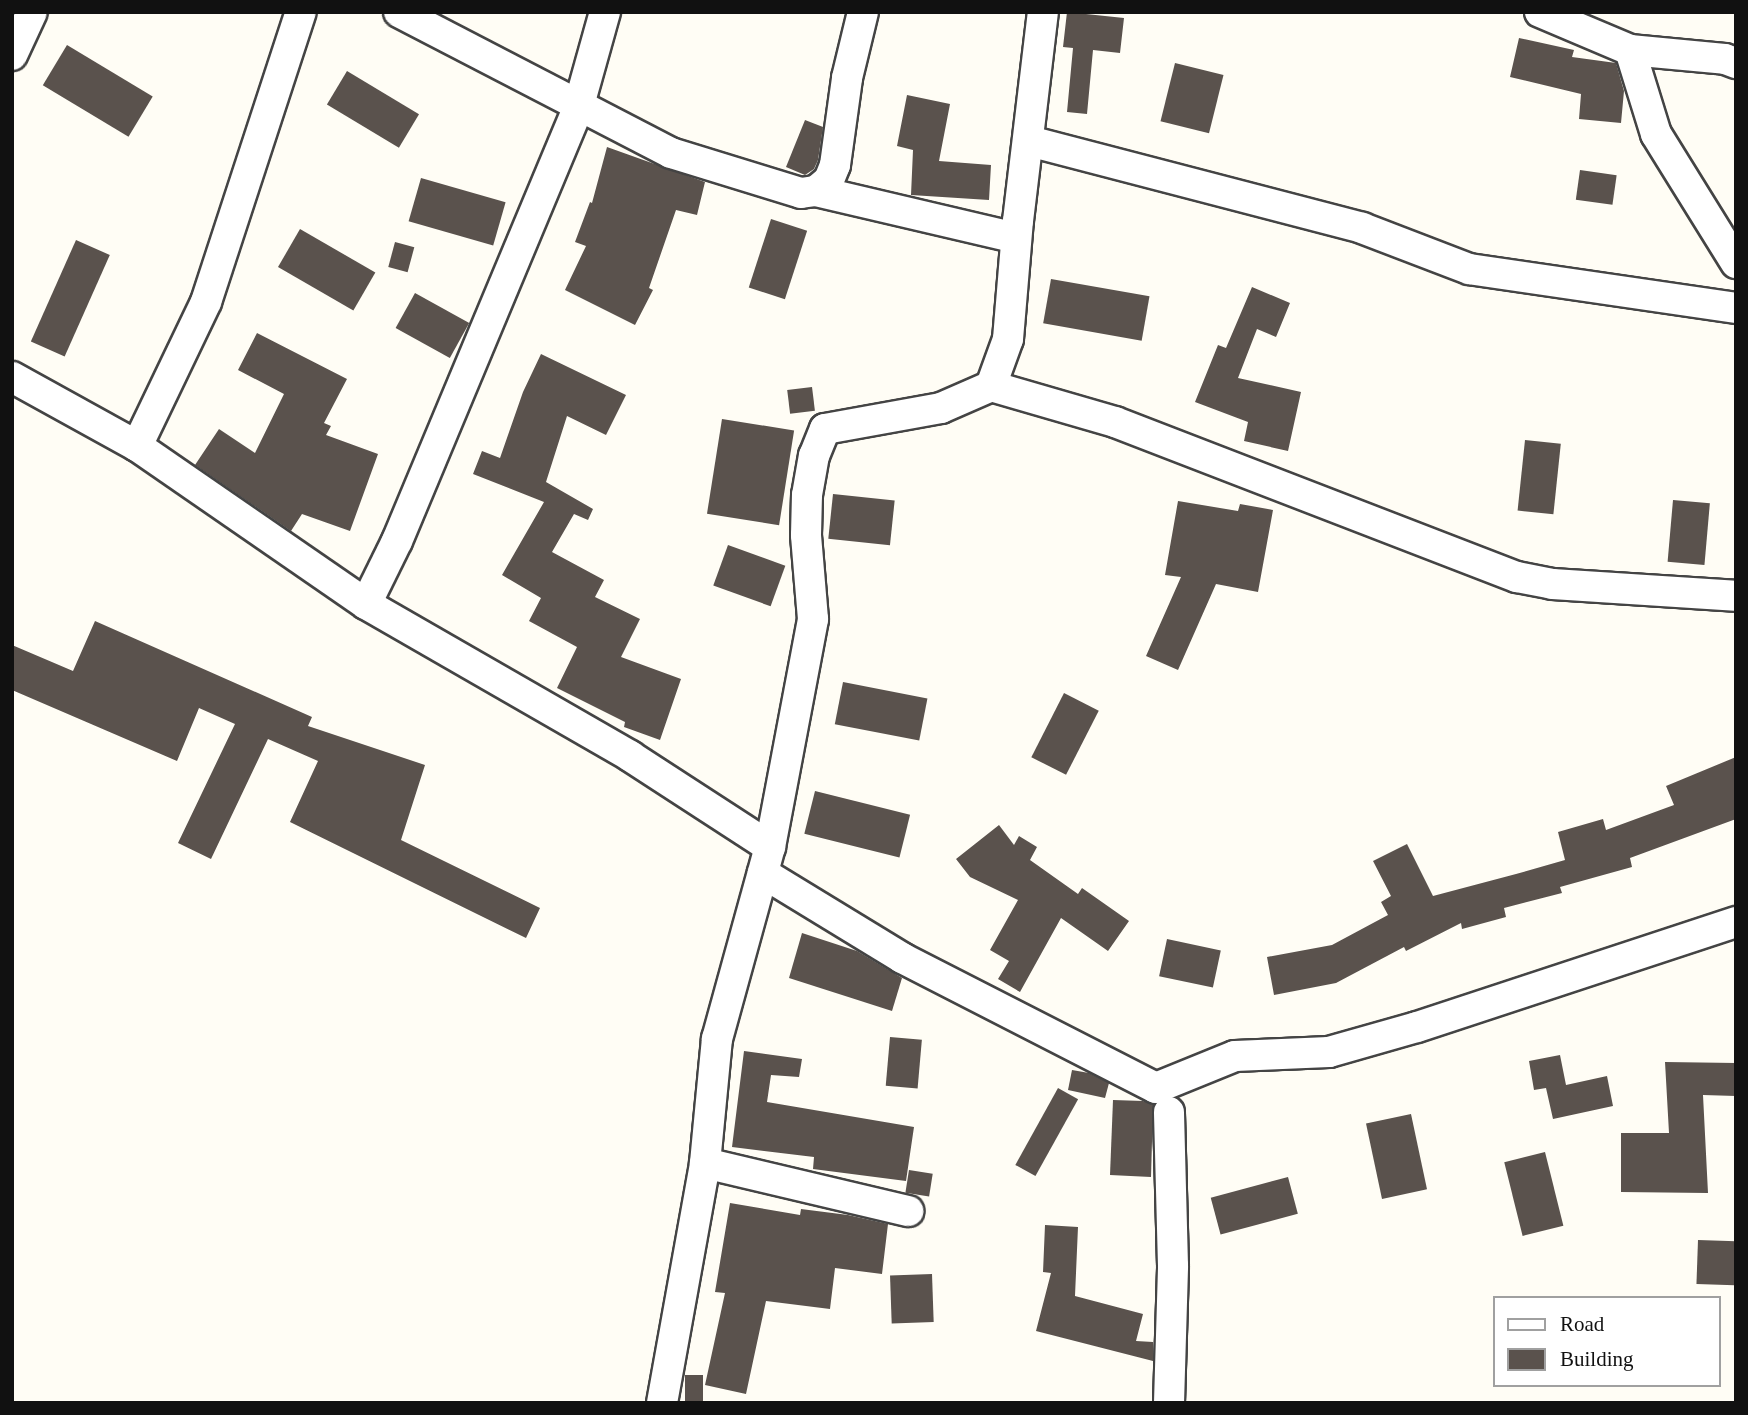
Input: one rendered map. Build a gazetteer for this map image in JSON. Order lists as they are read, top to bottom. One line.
{"legend":["Road","Building"]}
